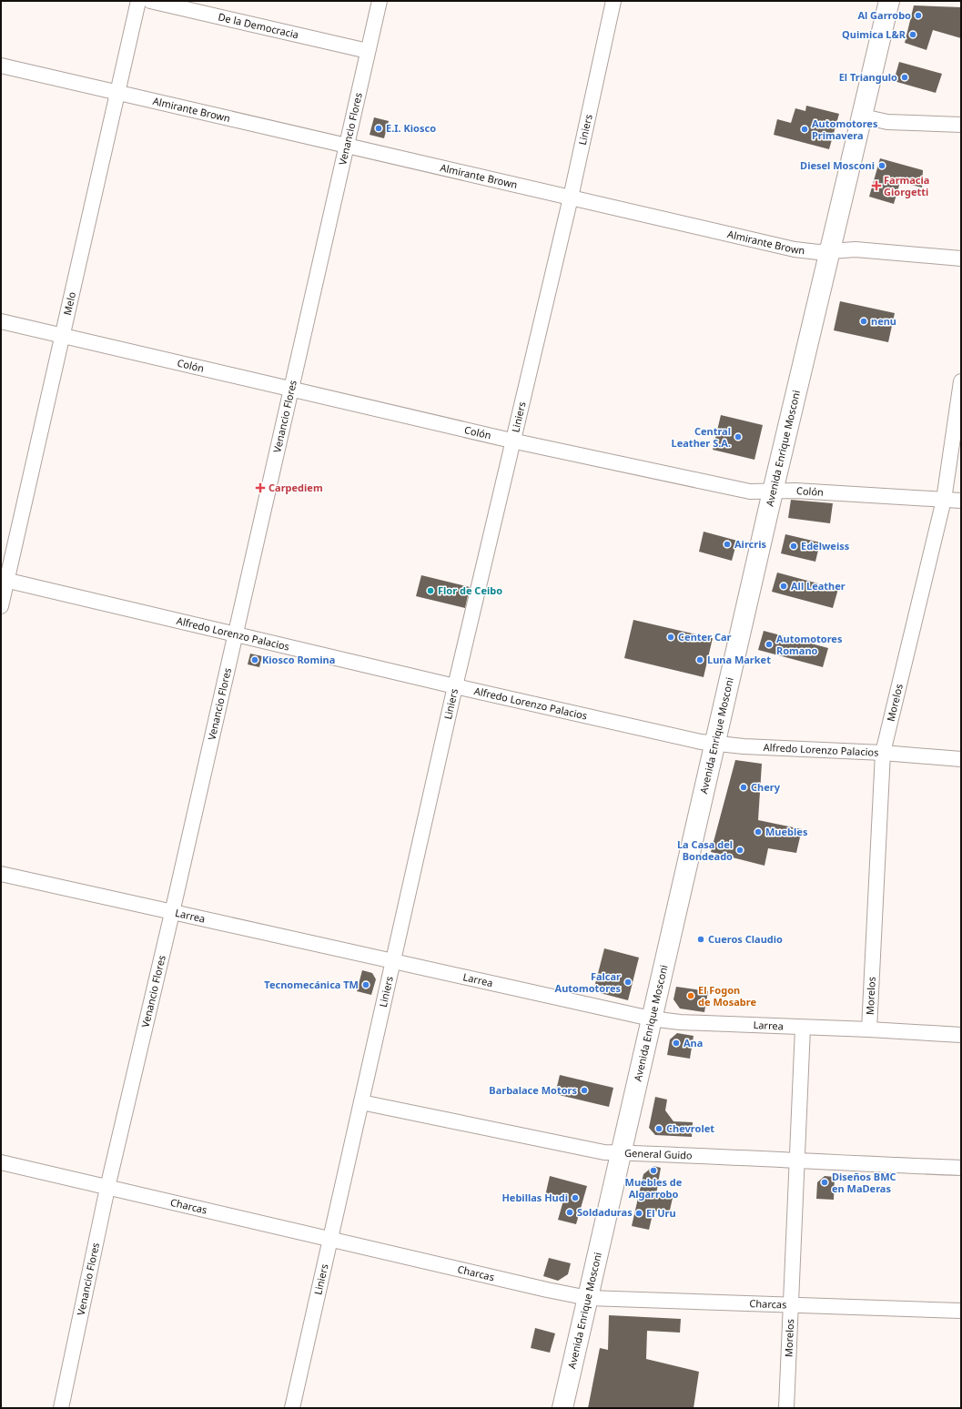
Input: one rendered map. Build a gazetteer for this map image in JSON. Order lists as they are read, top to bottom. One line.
{"streets":{"main road":["Avenida Enrique Mosconi"],"street":["De la Democracia","Almirante Brown","Venancio Flores","Liniers","Melo","Colón","Alfredo Lorenzo Palacios","Morelos","Larrea","General Guido","Charcas"]},"crossings":[["De la Democracia","Venancio Flores"],["Almirante Brown","Venancio Flores"],["Almirante Brown","Liniers"],["Almirante Brown","Melo"],["Almirante Brown","Avenida Enrique Mosconi"],["Venancio Flores","Colón"],["Venancio Flores","Alfredo Lorenzo Palacios"],["Venancio Flores","Larrea"],["Venancio Flores","Charcas"],["Liniers","Colón"],["Liniers","Alfredo Lorenzo Palacios"],["Liniers","Larrea"],["Liniers","General Guido"],["Liniers","Charcas"],["Melo","Colón"],["Melo","Alfredo Lorenzo Palacios"],["Colón","Avenida Enrique Mosconi"],["Colón","Morelos"],["Avenida Enrique Mosconi","Alfredo Lorenzo Palacios"],["Avenida Enrique Mosconi","Larrea"],["Avenida Enrique Mosconi","General Guido"],["Avenida Enrique Mosconi","Charcas"],["Alfredo Lorenzo Palacios","Morelos"],["Morelos","Larrea"],["Morelos","General Guido"],["Morelos","Charcas"]],"places":{"other":["Al Garrobo","Quimica L&R","El Triangulo","E.I. Kiosco","Automotores Primavera","Diesel Mosconi","nenu","Central Leather S.A.","Aircris","Edelweiss","All Leather","Flor de Ceibo","Center Car","Automotores Romano","Kiosco Romina","Luna Market","Chery","Muebles","La Casa del Bondeado","Cueros Claudio","Falcar Automotores","Tecnomecánica TM","El Fogon de Mosabre","Ana","Barbalace Motors","Chevrolet","Muebles de Algarrobo","Diseños BMC en MaDeras","Hebillas Hudi","Soldaduras","El Uru"],"health":["Farmacia Giorgetti","Carpediem"]}}
